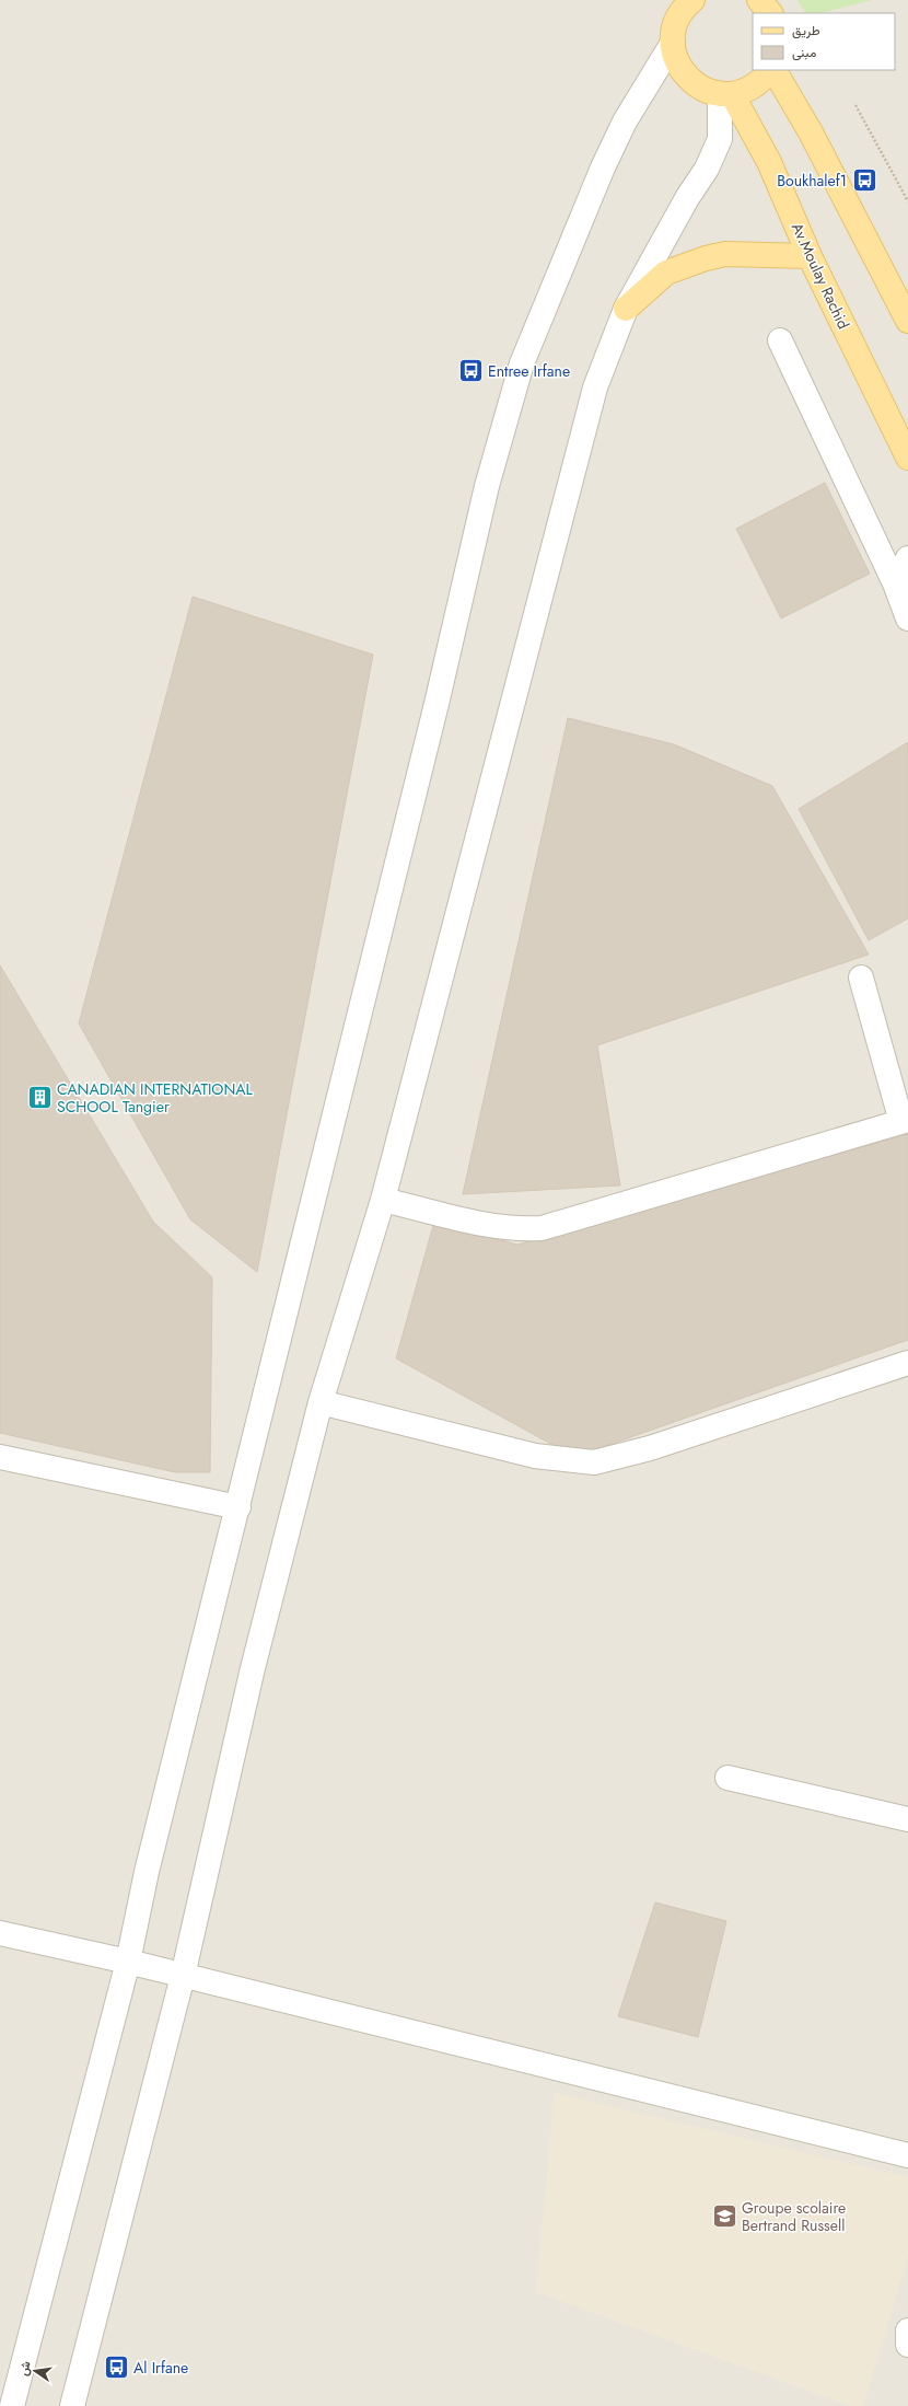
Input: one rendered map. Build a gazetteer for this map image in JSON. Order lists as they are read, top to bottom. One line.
{"streets":{"main road":["Av.Moulay Rachid"]},"places":{"bus stop":["Boukhalef1","Entree Irfane","Al Irfane"],"building":["CANADIAN INTERNATIONAL SCHOOL Tangier"],"school or university":["Groupe scolaire Bertrand Russell"]},"legend":["طريق","مبنى"],"north":"left"}
